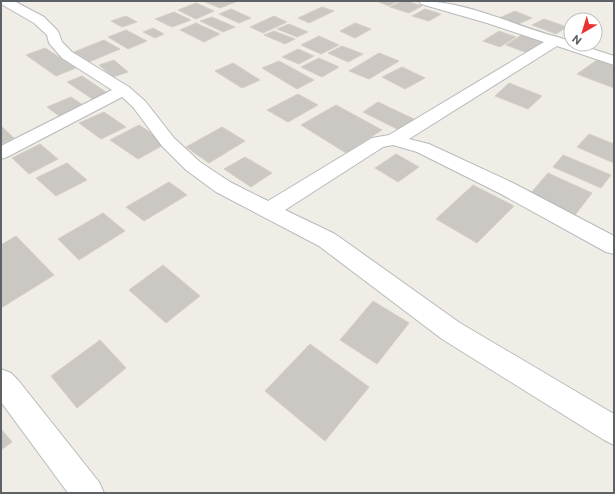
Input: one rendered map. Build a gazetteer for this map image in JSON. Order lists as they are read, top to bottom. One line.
{"north":"bottom left"}
